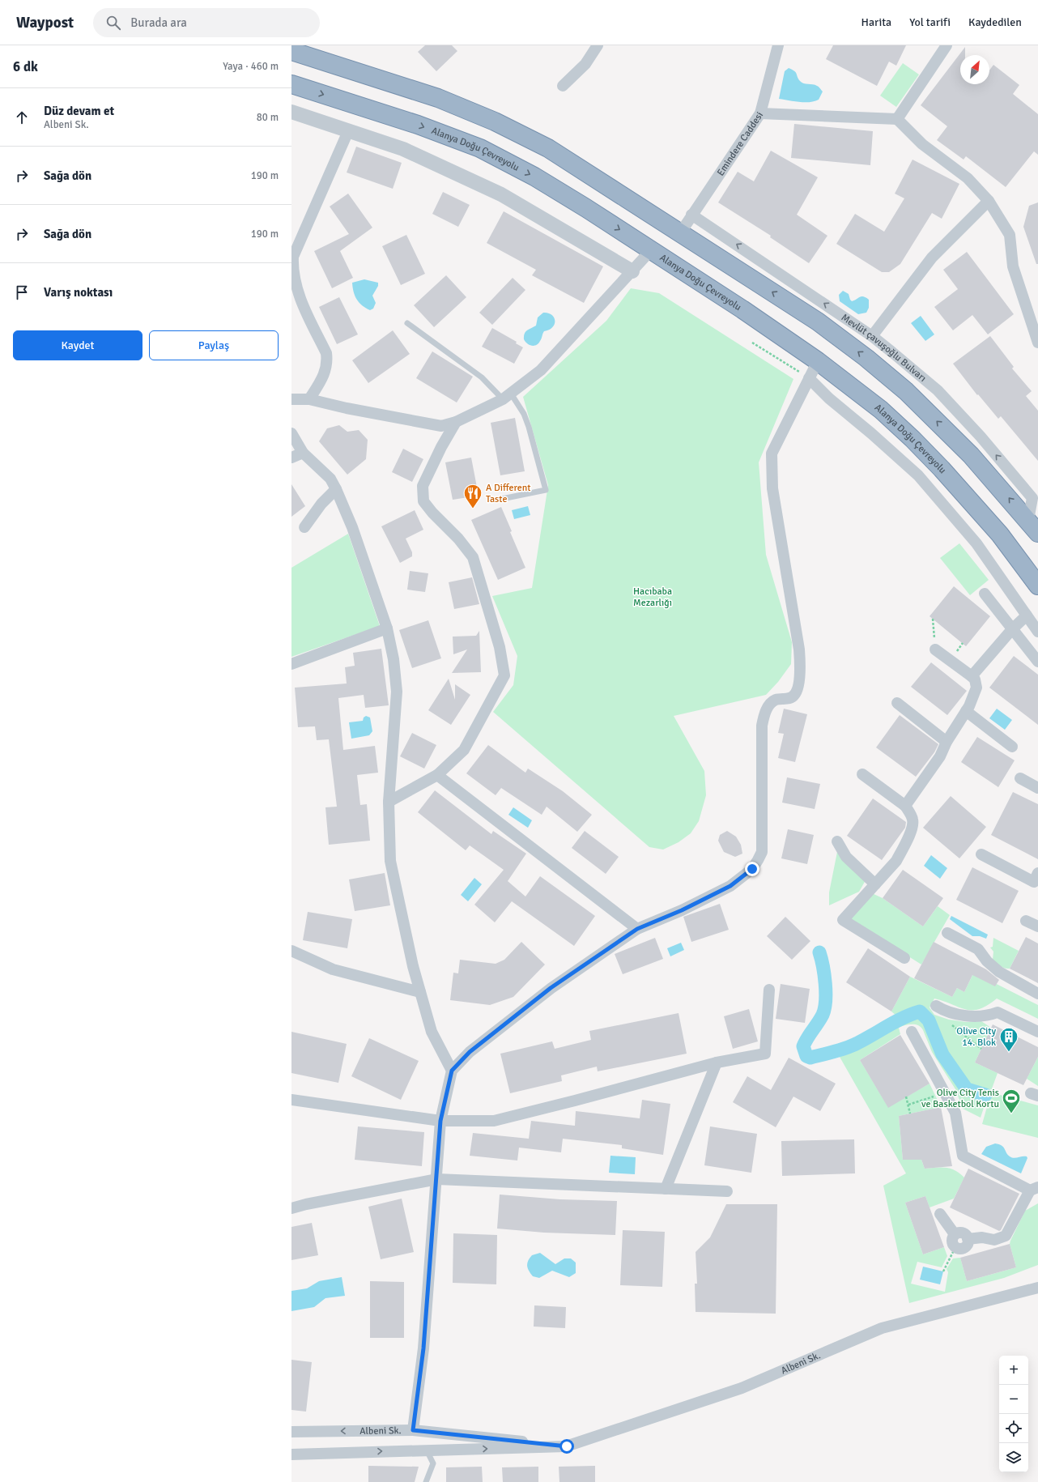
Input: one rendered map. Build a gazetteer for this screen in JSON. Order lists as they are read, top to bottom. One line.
{"streets":{"highway":["Alanya Doğu Çevreyolu"],"street":["Emindere Caddesi","Mevlüt çavuşoğlu Bulvarı","Albeni Sk."]},"crossings":[["Emindere Caddesi","Mevlüt çavuşoğlu Bulvarı"]],"parks":["Hacıbaba Mezarlığı"],"places":{"restaurant":["A Different Taste"],"building":["Olive City 14. Blok"],"sports":["Olive City Tenis ve Basketbol Kortu"]},"north":"top right","page":{"header":"Waypost","search":"Burada ara","nav":["Harita","Yol tarifi","Kaydedilen"],"heading":["6 dk","Yaya · 460 m"],"list":[["Düz devam et","Albeni Sk.","80 m"],["Sağa dön","190 m"],["Sağa dön","190 m"],"Varış noktası"],"buttons":["Kaydet","Paylaş"],"map_buttons":["+","−"]}}
